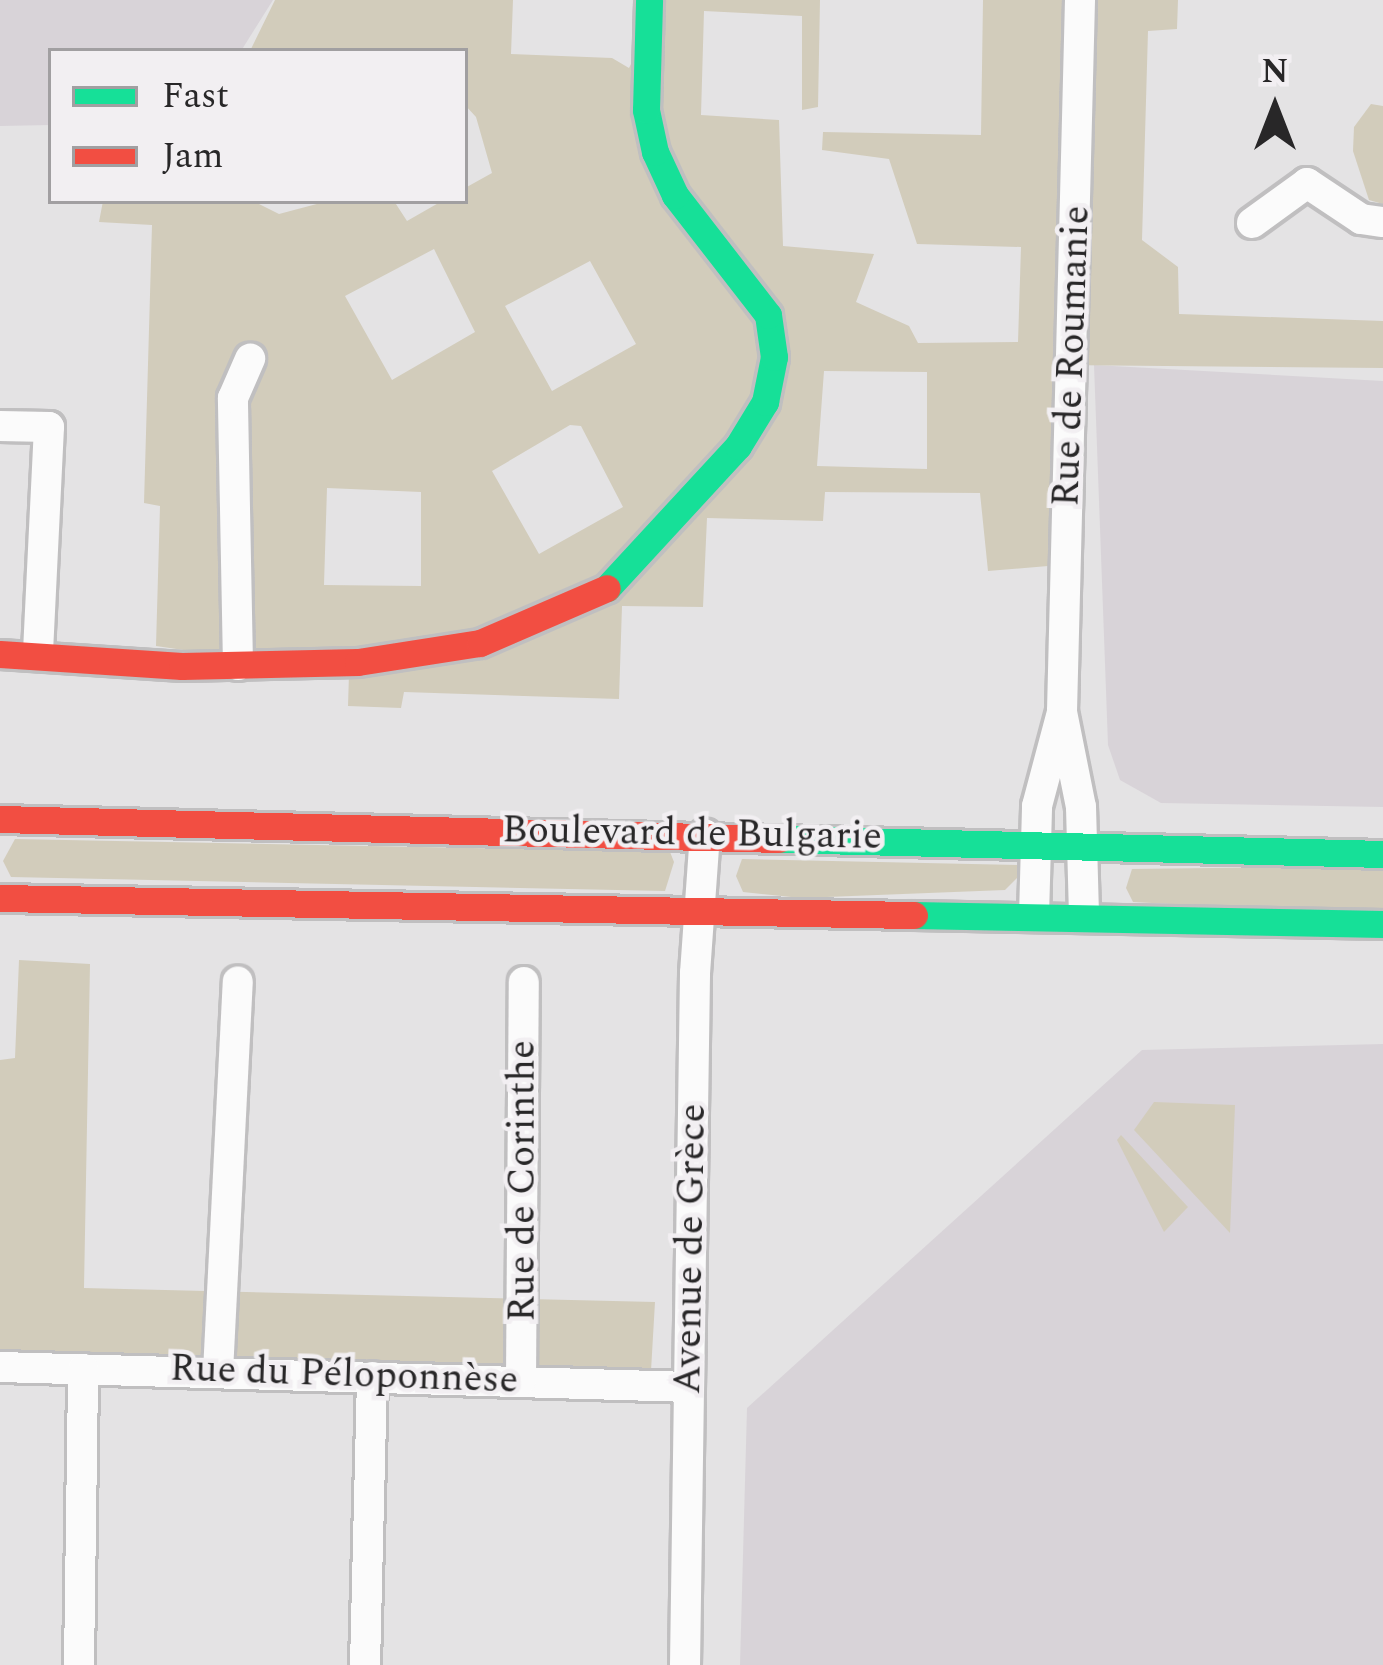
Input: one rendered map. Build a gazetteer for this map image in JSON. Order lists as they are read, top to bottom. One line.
{"streets":{"street":["Rue de Roumanie","Boulevard de Bulgarie","Rue de Corinthe","Avenue de Grèce","Rue du Péloponnèse"]},"crossings":[["Rue de Roumanie","Boulevard de Bulgarie"],["Boulevard de Bulgarie","Avenue de Grèce"],["Rue de Corinthe","Rue du Péloponnèse"],["Avenue de Grèce","Rue du Péloponnèse"]],"legend":["Fast","Jam"],"north":"top"}
